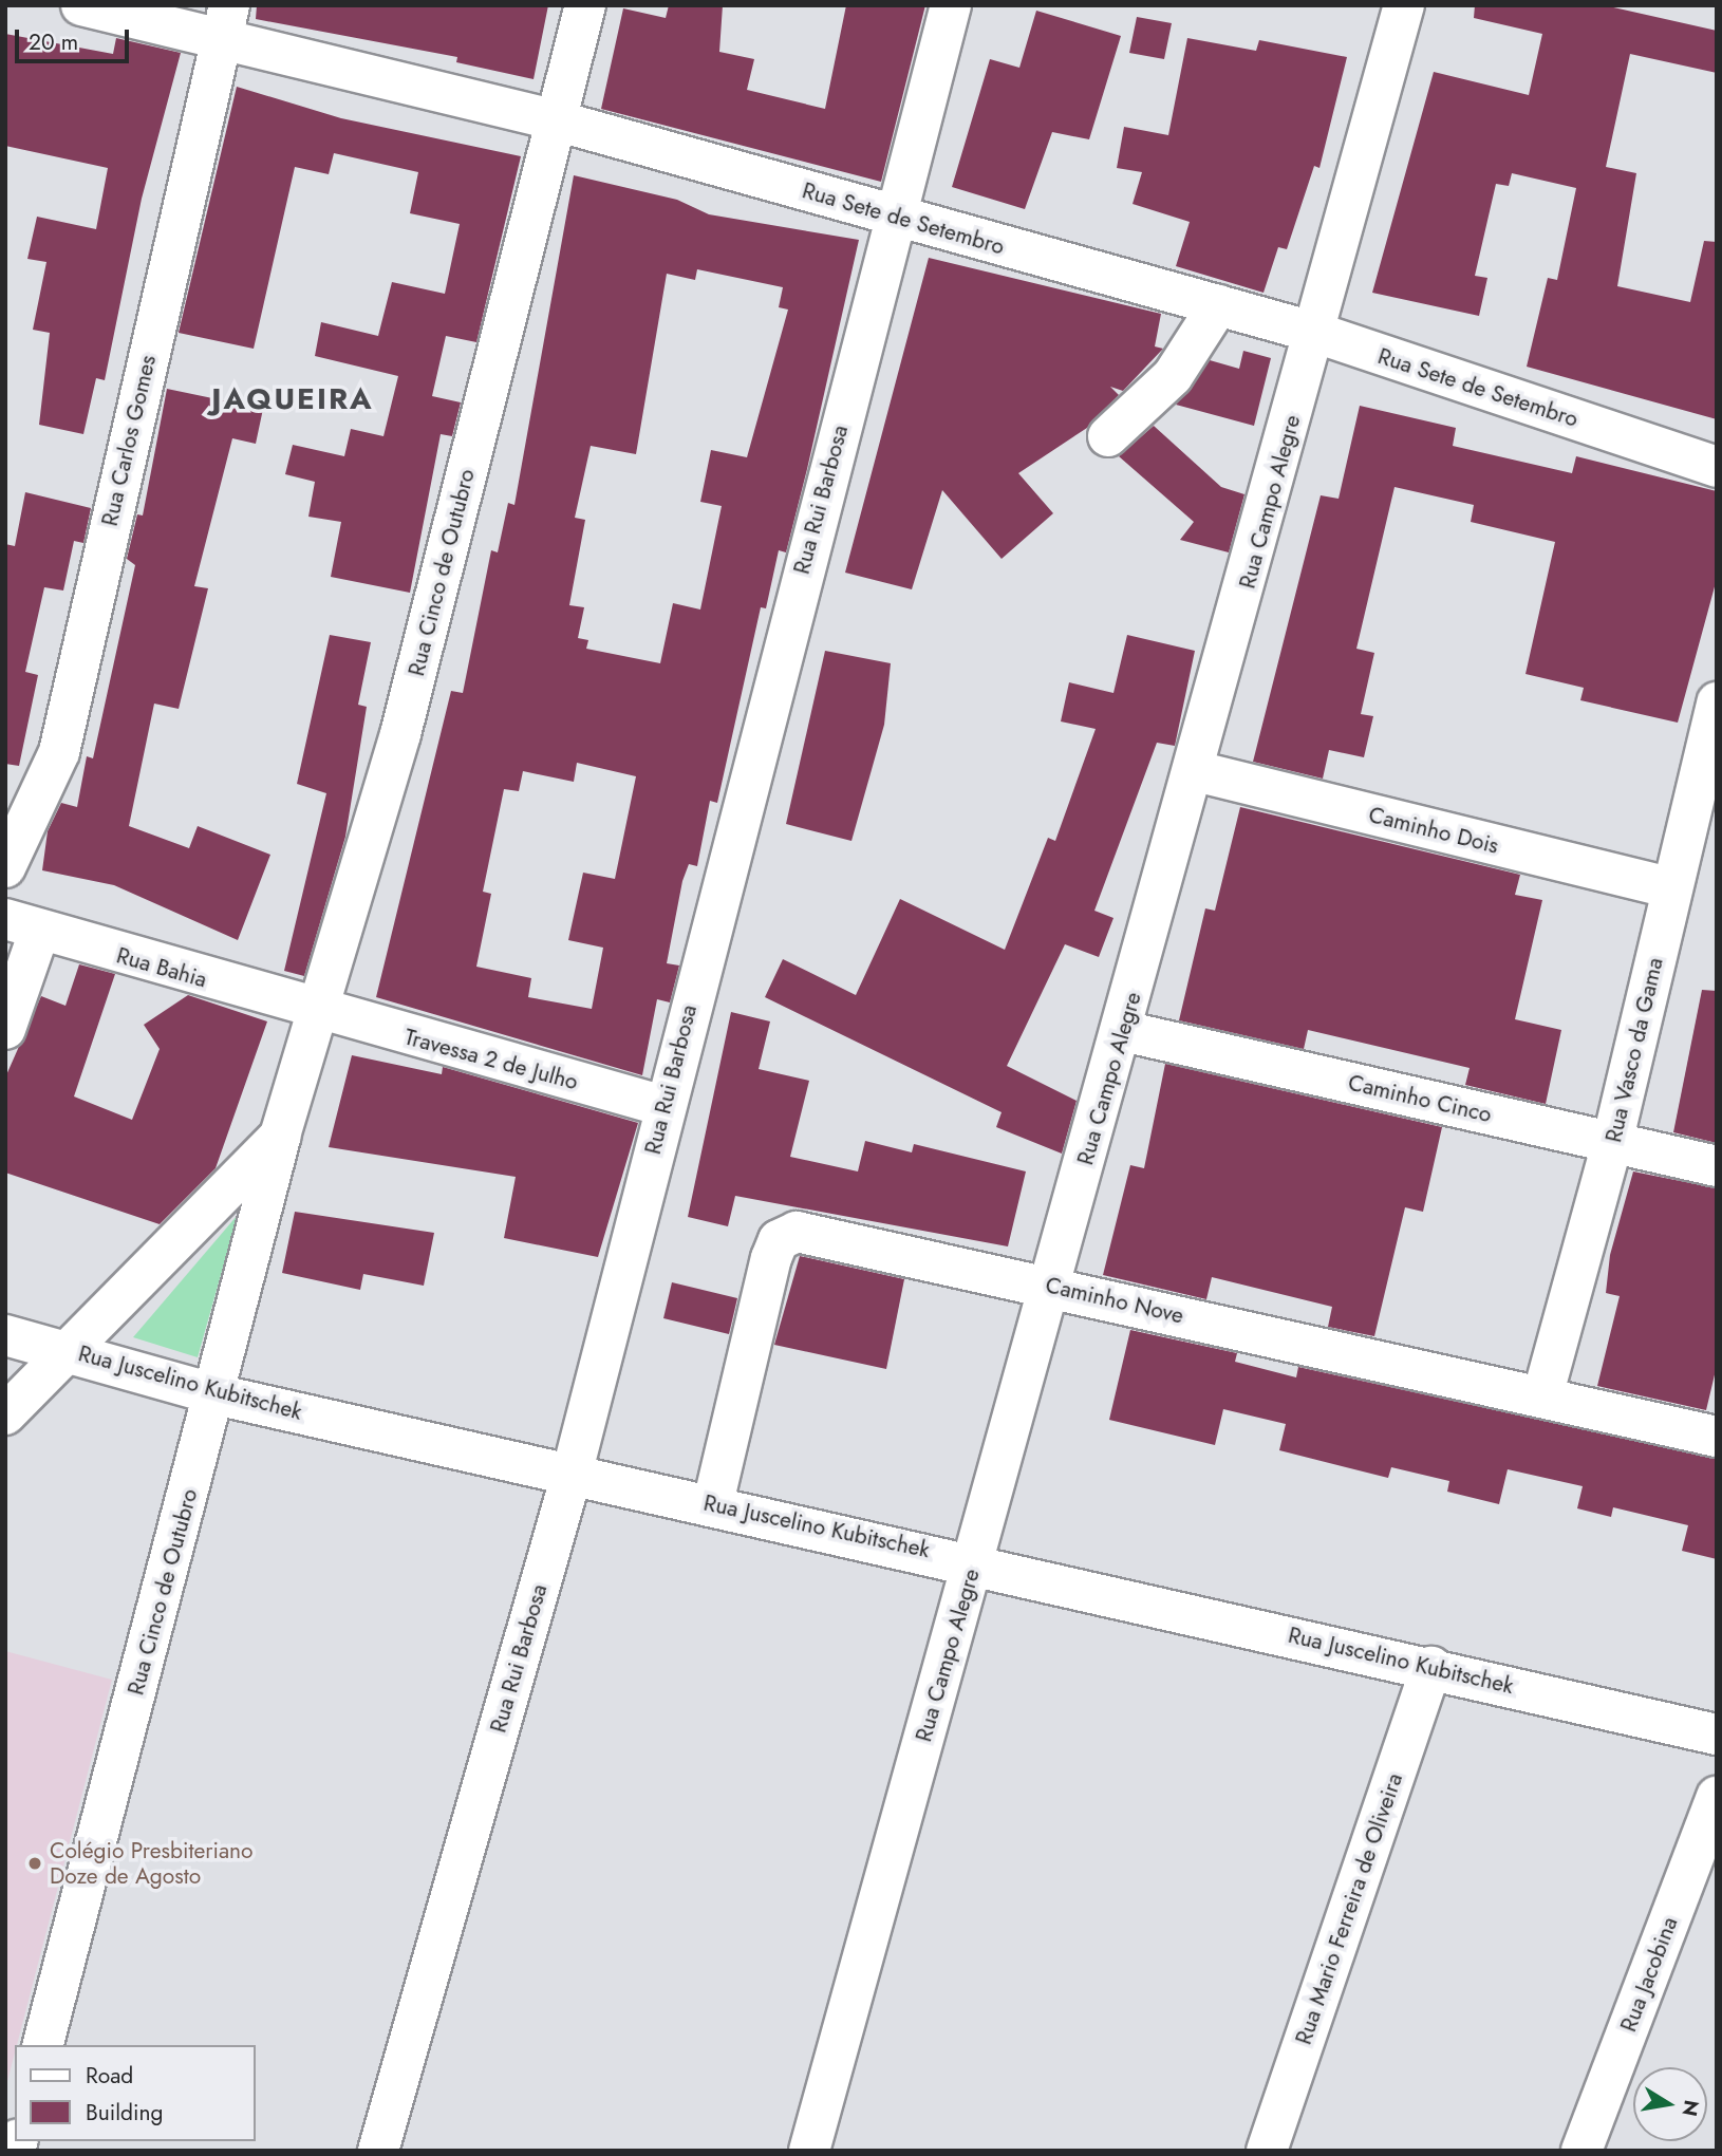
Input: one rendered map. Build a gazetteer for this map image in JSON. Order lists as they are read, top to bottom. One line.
{"streets":{"street":["Rua Sete de Setembro","Rua Carlos Gomes","Rua Rui Barbosa","Rua Campo Alegre","Rua Cinco de Outubro","Caminho Dois","Rua Bahia","Rua Vasco da Gama","Travessa 2 de Julho","Caminho Cinco","Caminho Nove","Rua Juscelino Kubitschek","Rua Mario Ferreira de Oliveira","Rua Jacobina"]},"crossings":[["Rua Sete de Setembro","Rua Carlos Gomes"],["Rua Sete de Setembro","Rua Rui Barbosa"],["Rua Sete de Setembro","Rua Campo Alegre"],["Rua Sete de Setembro","Rua Cinco de Outubro"],["Rua Rui Barbosa","Travessa 2 de Julho"],["Rua Rui Barbosa","Rua Juscelino Kubitschek"],["Rua Campo Alegre","Caminho Dois"],["Rua Campo Alegre","Caminho Cinco"],["Rua Campo Alegre","Caminho Nove"],["Rua Campo Alegre","Rua Juscelino Kubitschek"],["Rua Cinco de Outubro","Rua Bahia"],["Rua Cinco de Outubro","Travessa 2 de Julho"],["Rua Cinco de Outubro","Rua Juscelino Kubitschek"],["Caminho Dois","Rua Vasco da Gama"],["Rua Bahia","Travessa 2 de Julho"],["Rua Vasco da Gama","Caminho Cinco"],["Rua Vasco da Gama","Caminho Nove"],["Caminho Nove","Rua Juscelino Kubitschek"],["Rua Juscelino Kubitschek","Rua Mario Ferreira de Oliveira"]],"districts":["JAQUEIRA"],"places":["Colégio Presbiteriano Doze de Agosto"],"legend":["Road","Building"],"scale_bar":"20 m","north":"right"}
